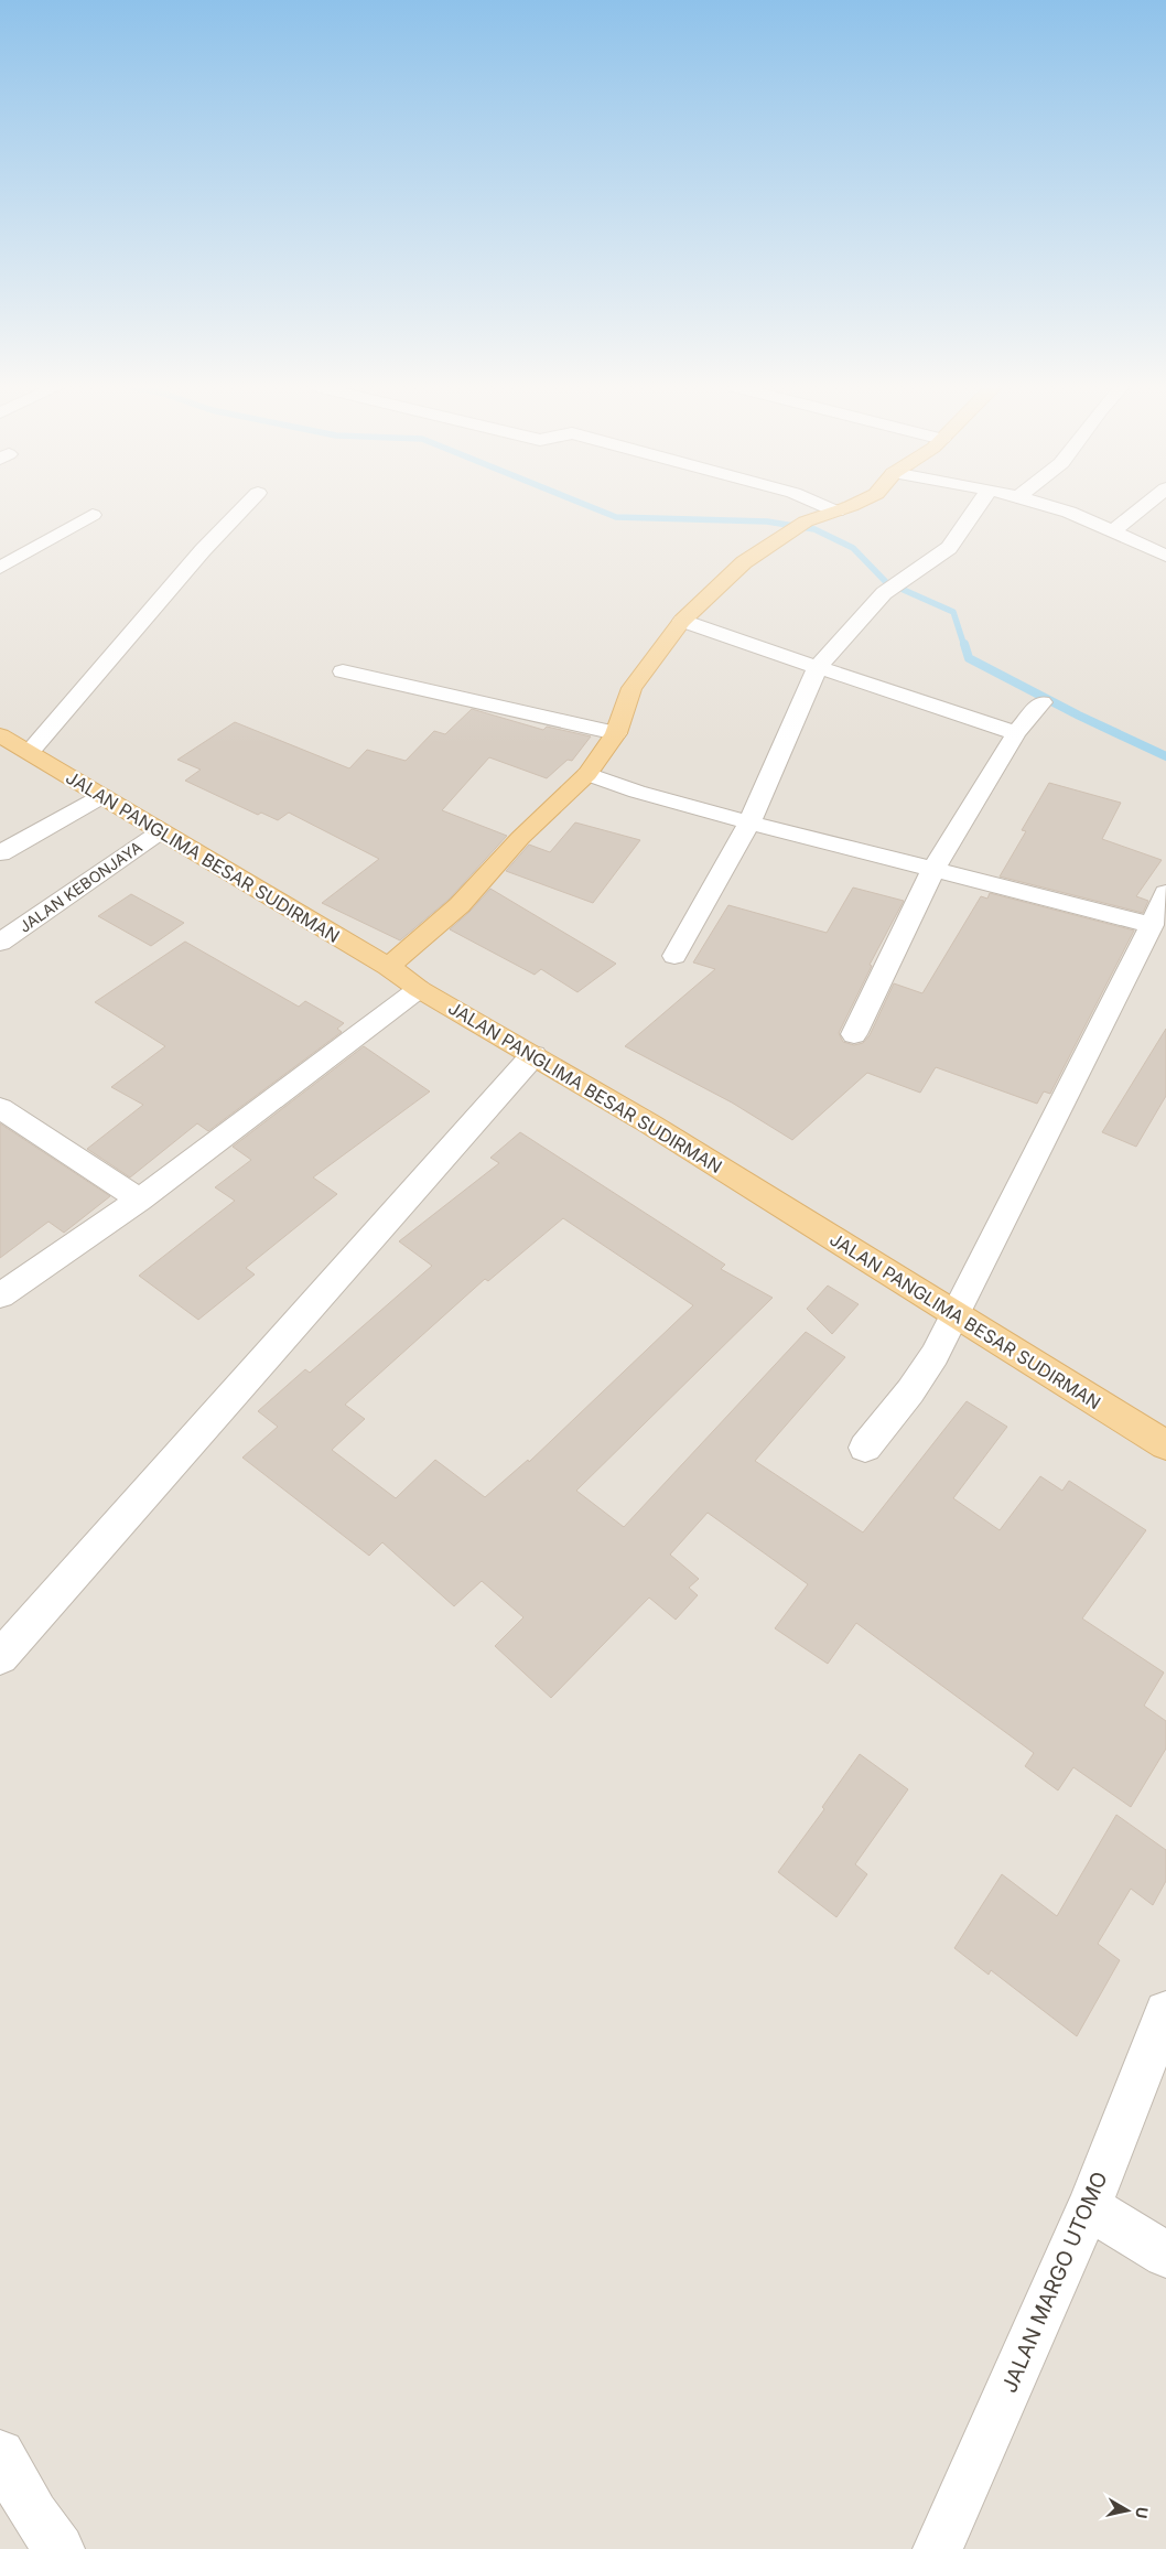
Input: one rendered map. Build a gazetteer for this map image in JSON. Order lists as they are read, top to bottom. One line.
{"streets":{"main road":["JALAN PANGLIMA BESAR SUDIRMAN"],"street":["JALAN KEBONJAYA","JALAN MARGO UTOMO"]},"crossings":[["JALAN PANGLIMA BESAR SUDIRMAN","JALAN KEBONJAYA"]],"north":"right"}
